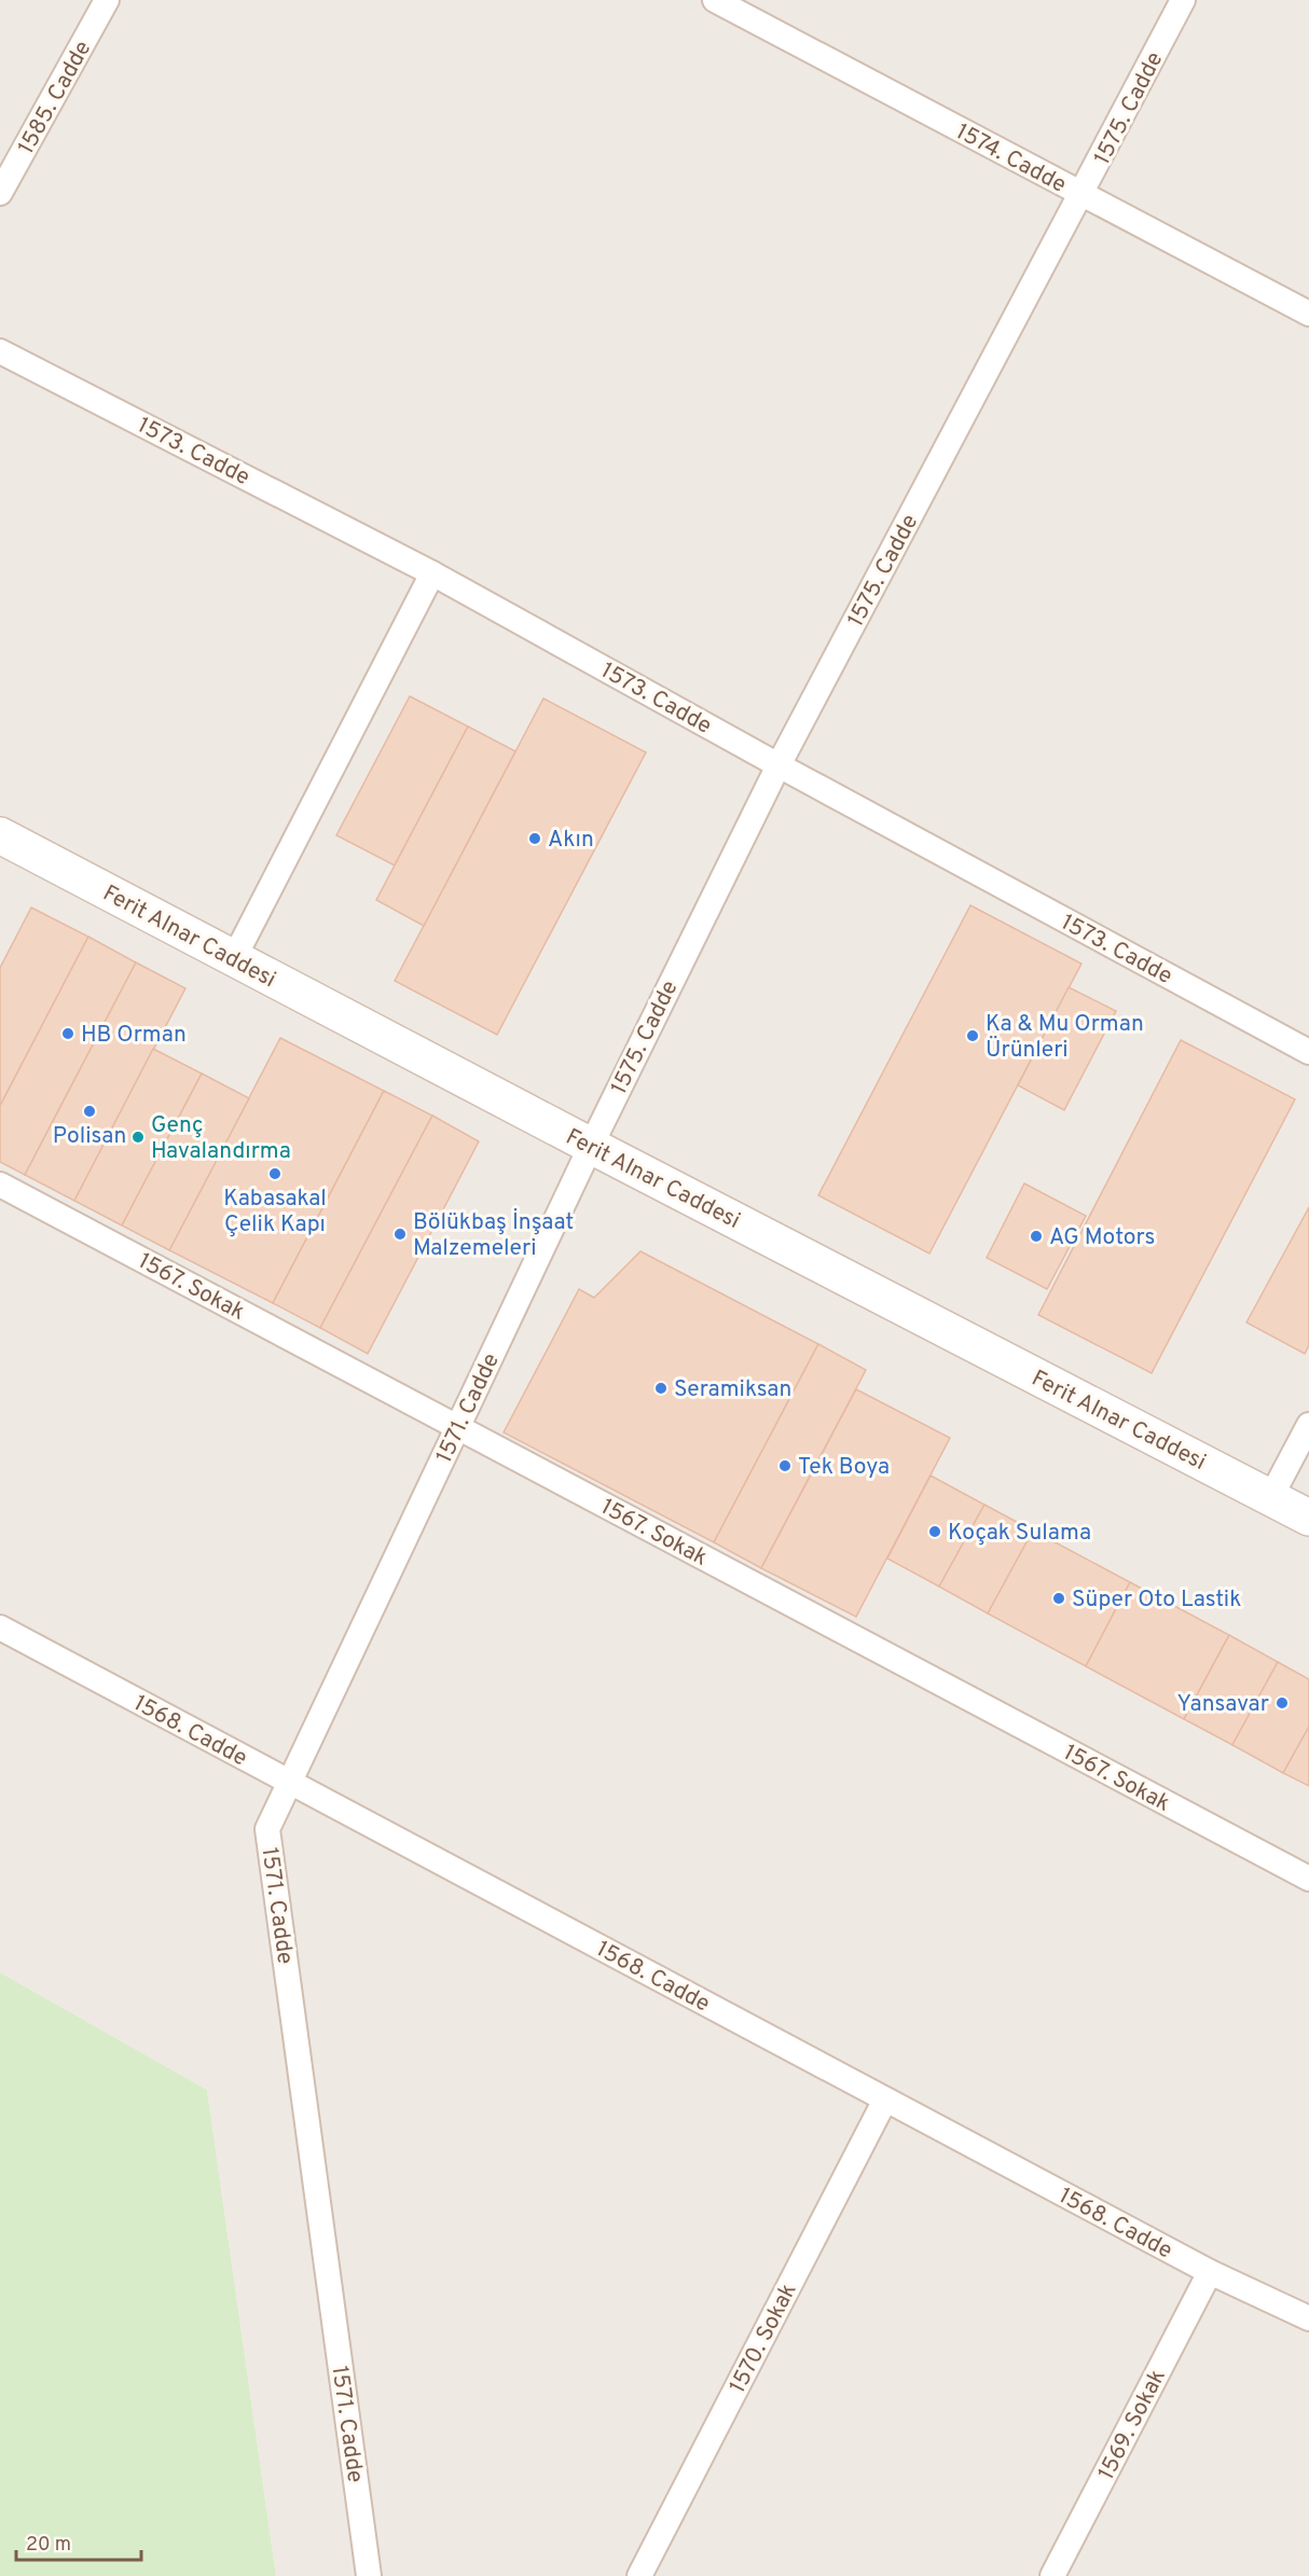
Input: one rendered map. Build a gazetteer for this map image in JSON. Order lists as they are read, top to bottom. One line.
{"streets":{"street":["Ferit Alnar Caddesi"],"lane":["1585. Cadde","1575. Cadde","1574. Cadde","1573. Cadde","1567. Sokak","1571. Cadde","1568. Cadde","1570. Sokak","1569. Sokak"]},"crossings":[["1575. Cadde","1574. Cadde"],["1575. Cadde","1573. Cadde"],["1575. Cadde","Ferit Alnar Caddesi"],["1575. Cadde","1571. Cadde"],["Ferit Alnar Caddesi","1571. Cadde"],["1567. Sokak","1571. Cadde"],["1571. Cadde","1568. Cadde"],["1568. Cadde","1570. Sokak"],["1568. Cadde","1569. Sokak"]],"places":["Akın","HB Orman","Ka & Mu Orman Ürünleri","Polisan","Genç Havalandırma","Kabasakal Çelik Kapı","Bölükbaş İnşaat Malzemeleri","AG Motors","Seramiksan","Tek Boya","Koçak Sulama","Süper Oto Lastik","Yansavar"],"scale_bar":"20 m"}
